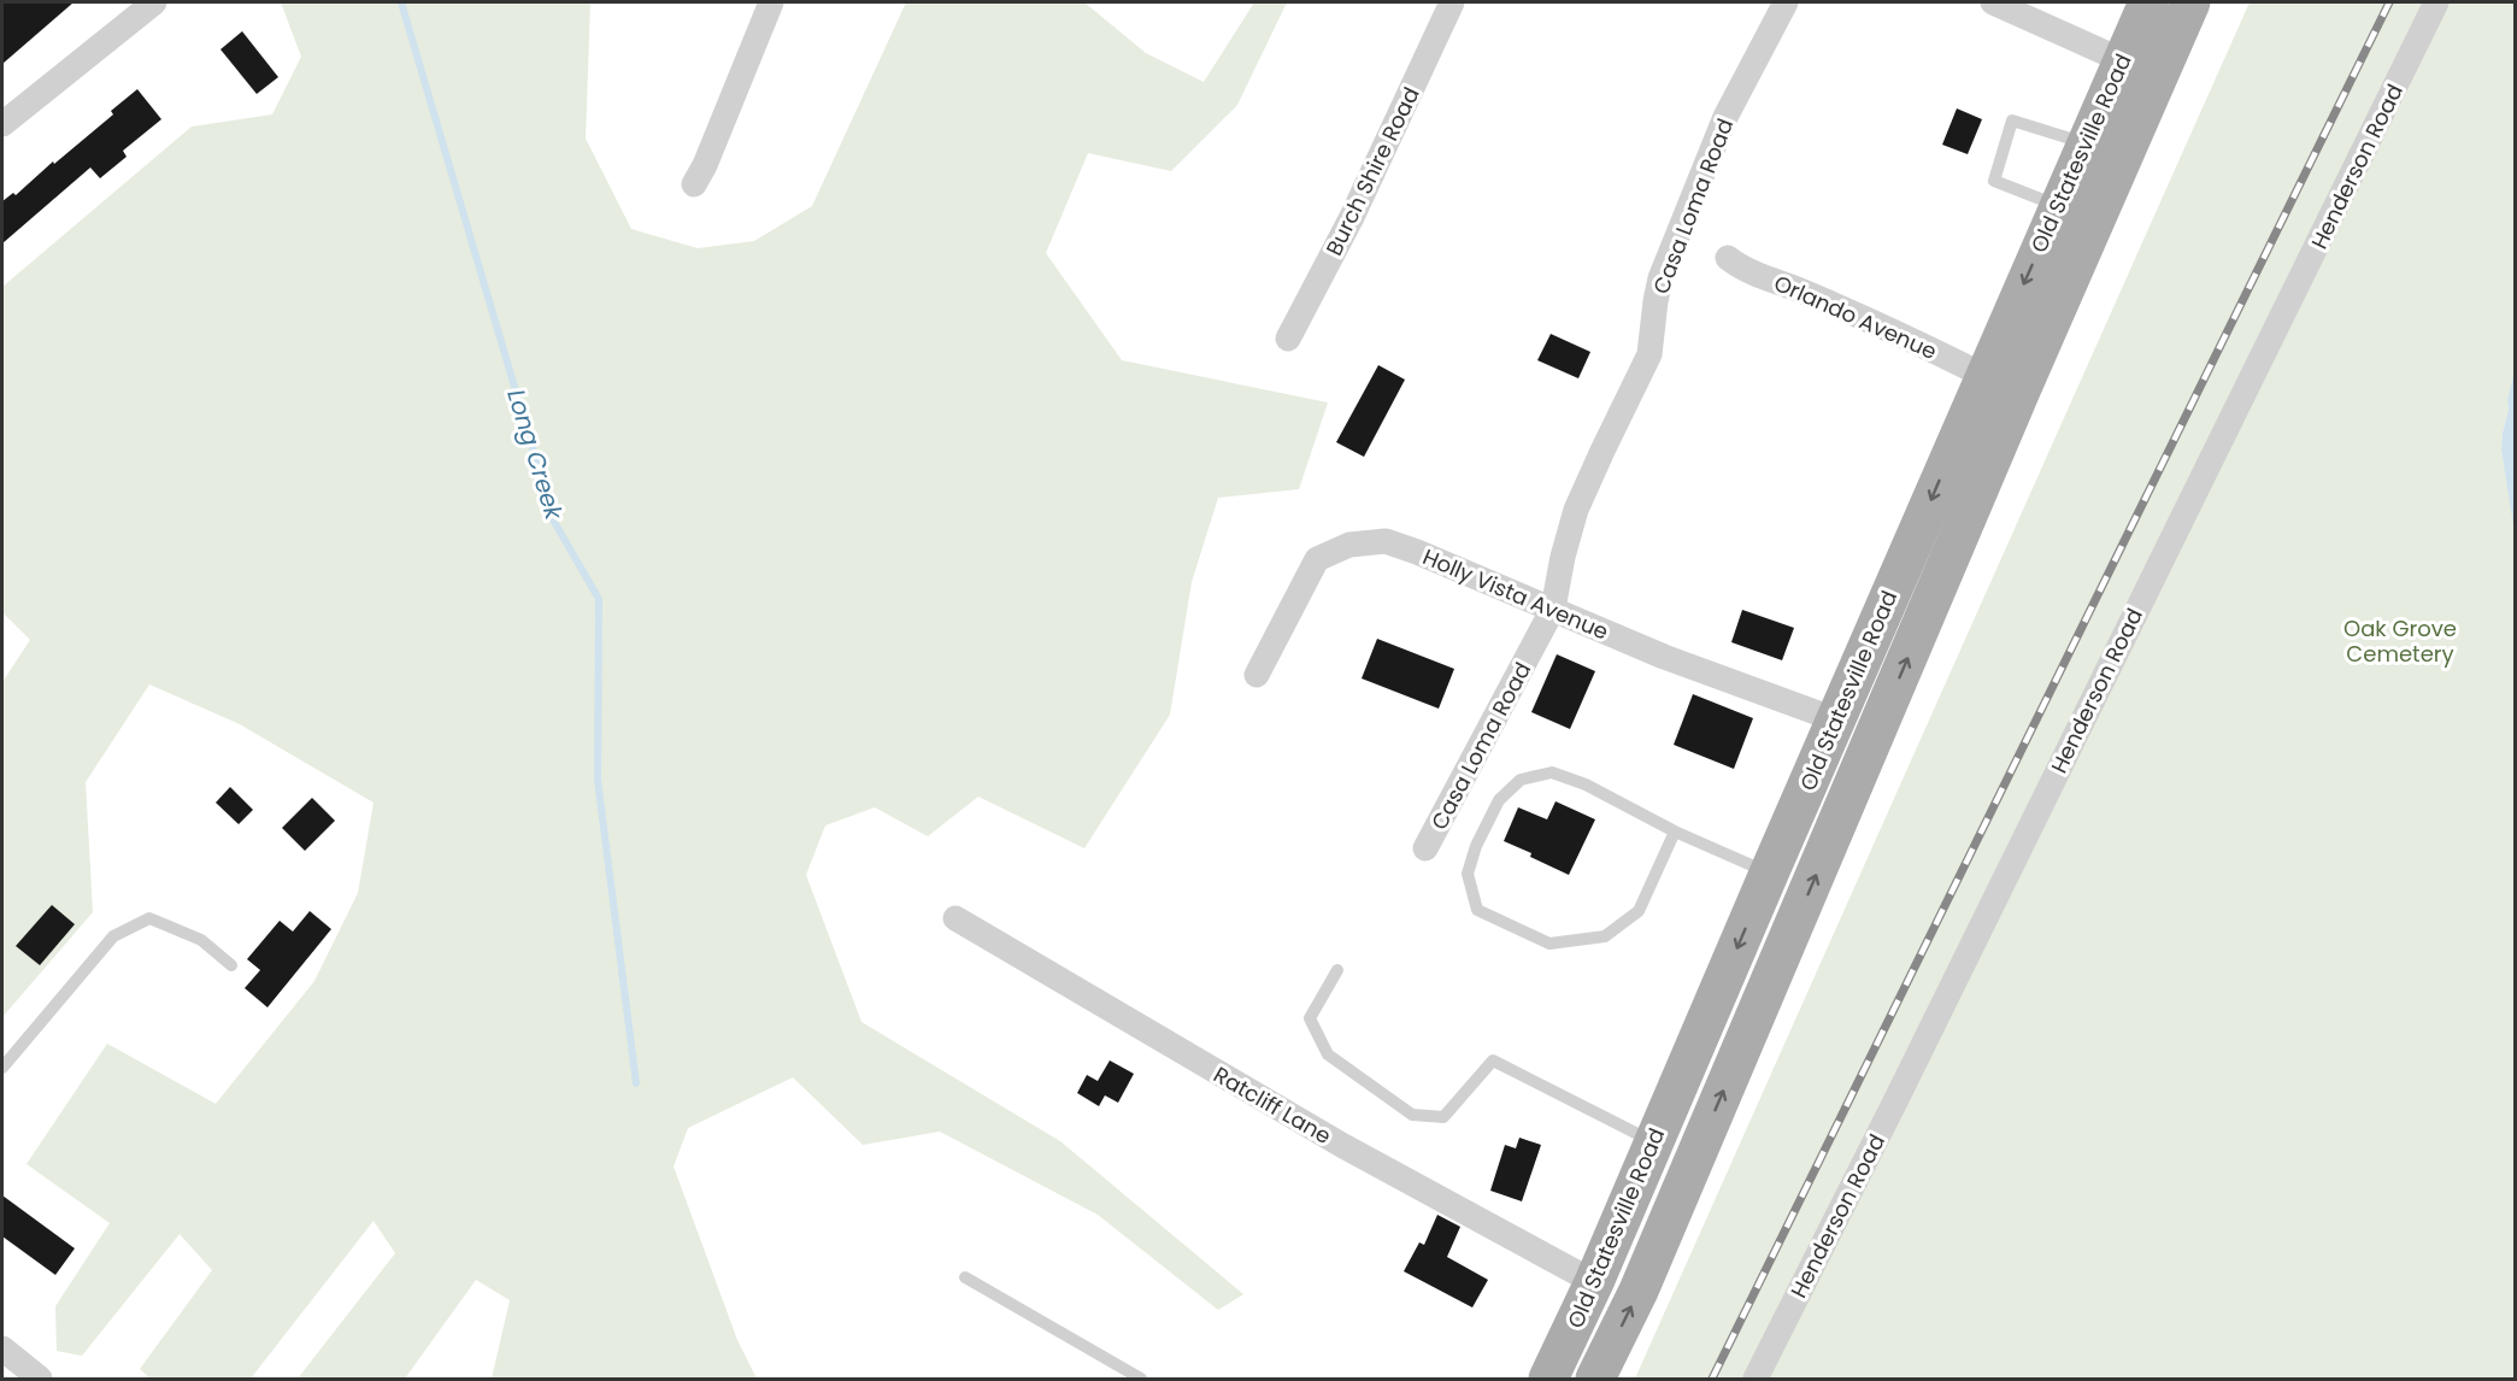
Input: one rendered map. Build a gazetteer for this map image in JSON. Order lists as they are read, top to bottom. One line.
{"streets":{"main road":["Old Statesville Road"],"street":["Henderson Road","Burch Shire Road","Casa Loma Road","Orlando Avenue","Holly Vista Avenue","Ratcliff Lane"]},"crossings":[["Old Statesville Road","Orlando Avenue"],["Old Statesville Road","Holly Vista Avenue"],["Old Statesville Road","Ratcliff Lane"],["Casa Loma Road","Holly Vista Avenue"]],"water":["Long Creek"],"parks":["Oak Grove Cemetery"]}
